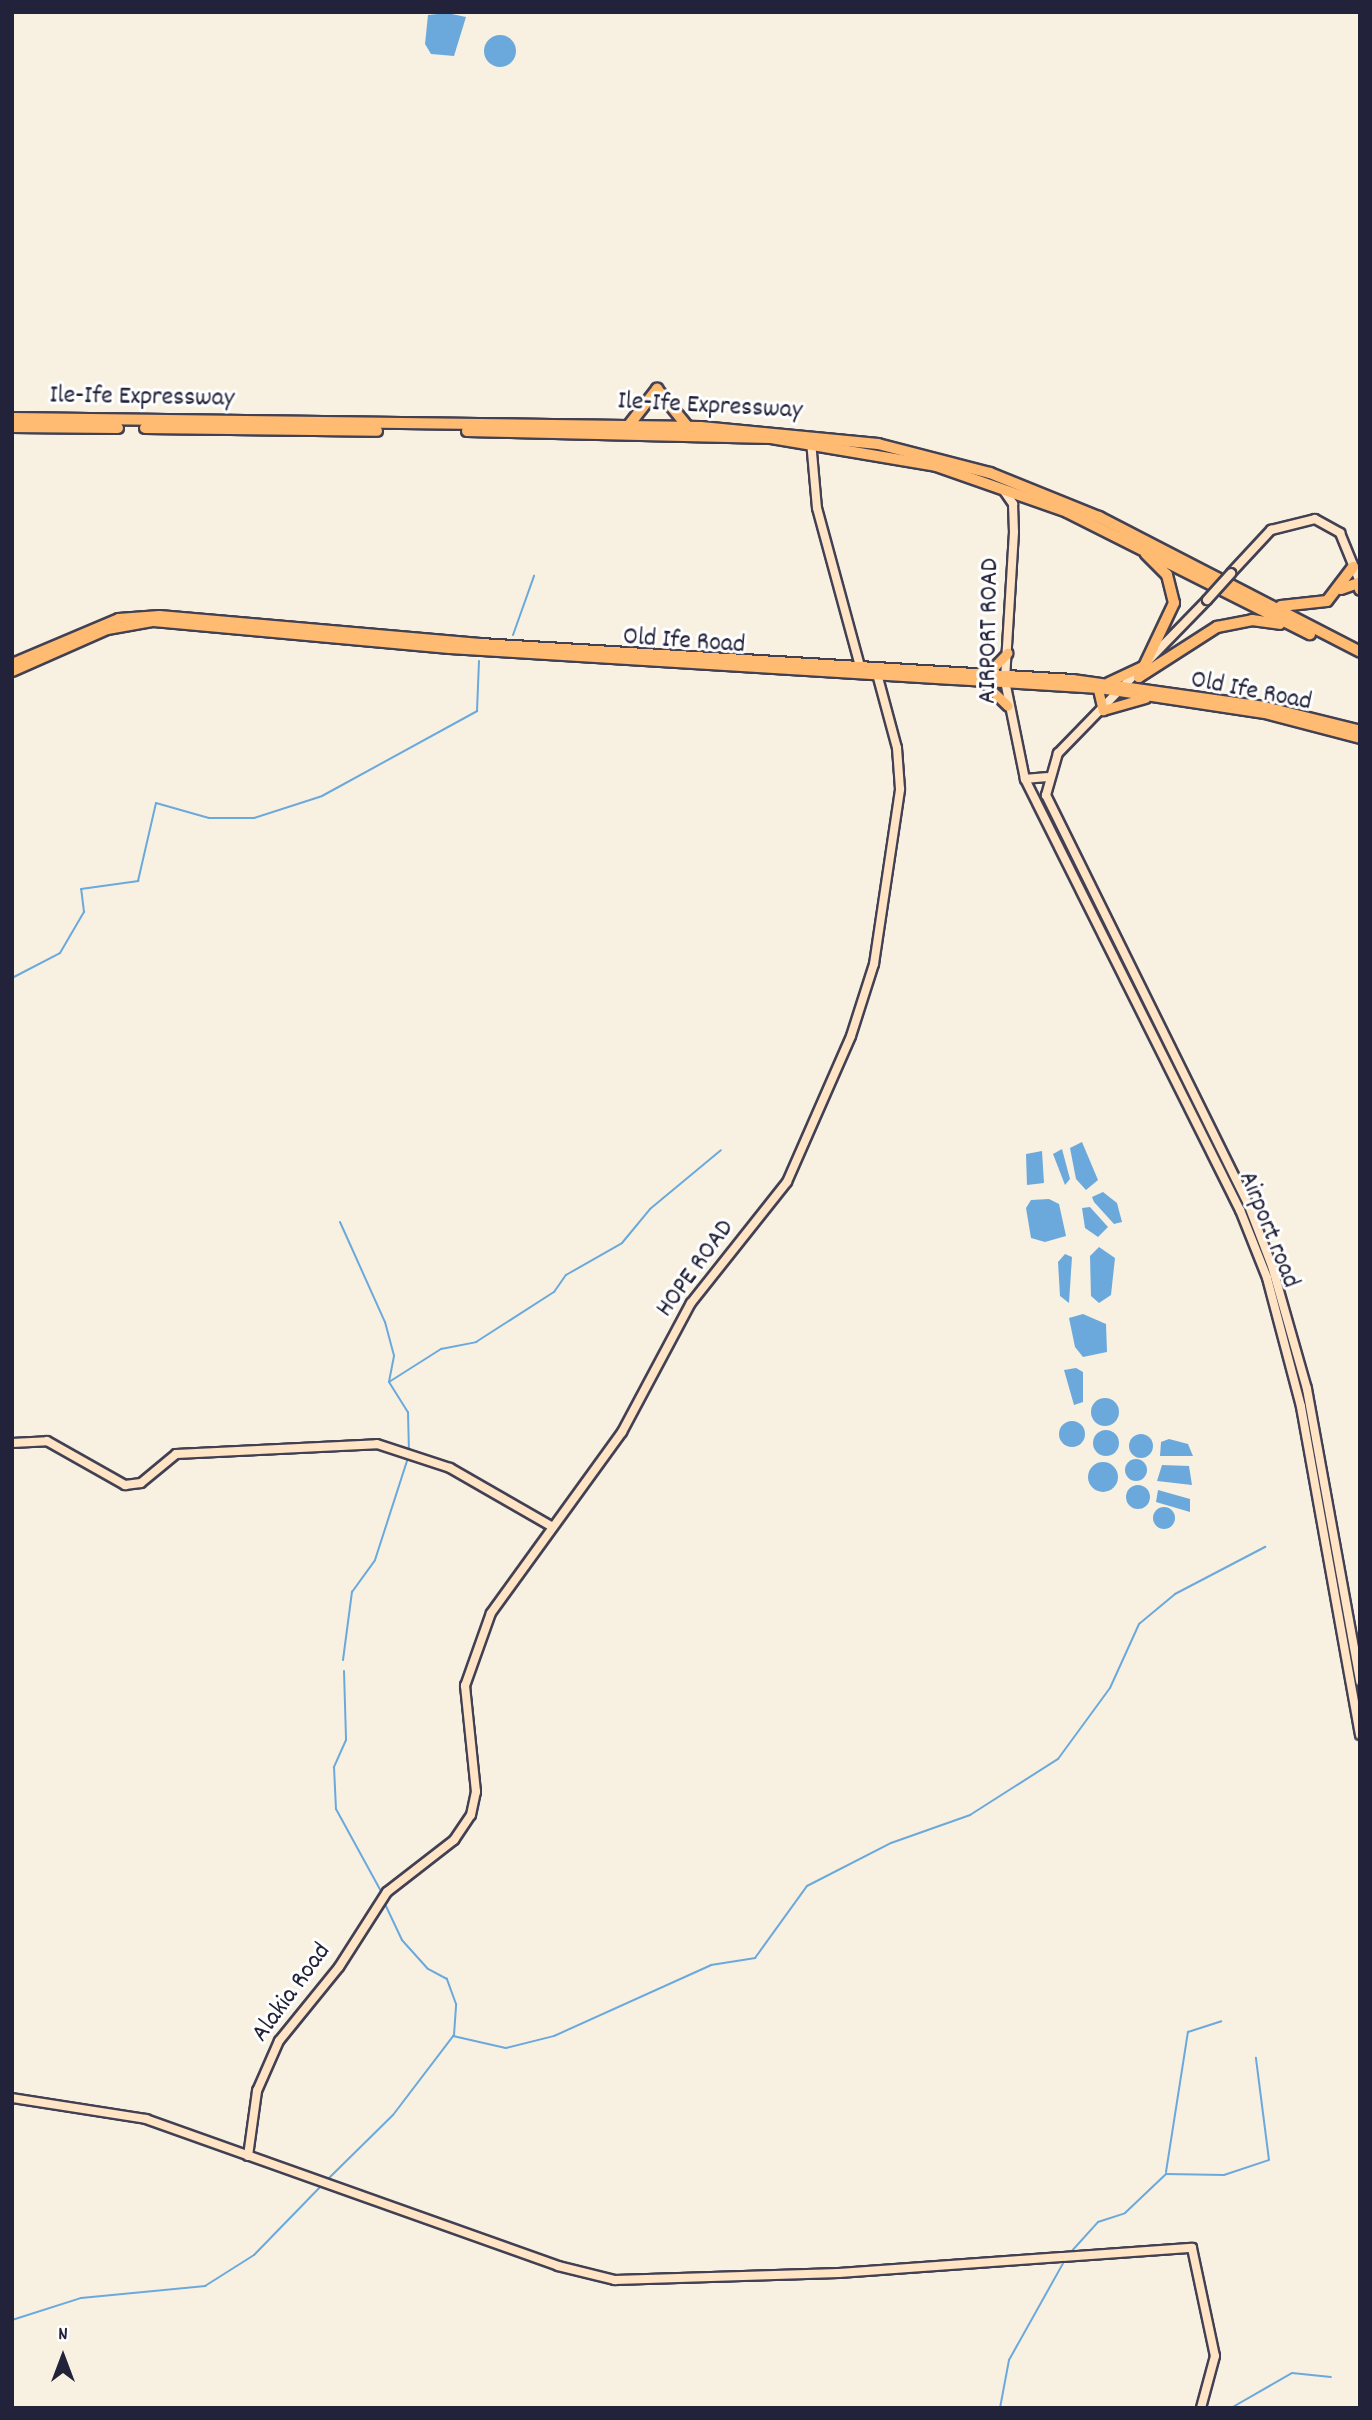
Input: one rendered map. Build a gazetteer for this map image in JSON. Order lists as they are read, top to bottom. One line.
{"streets":{"highway":["Ile-Ife Expressway"],"main road":["AIRPORT ROAD","Old Ife Road","Airport road","HOPE ROAD","Alakia Road"]},"crossings":[["Ile-Ife Expressway","AIRPORT ROAD"],["AIRPORT ROAD","Old Ife Road"],["AIRPORT ROAD","Airport road"],["Old Ife Road","HOPE ROAD"],["HOPE ROAD","Alakia Road"]],"north":"top"}
